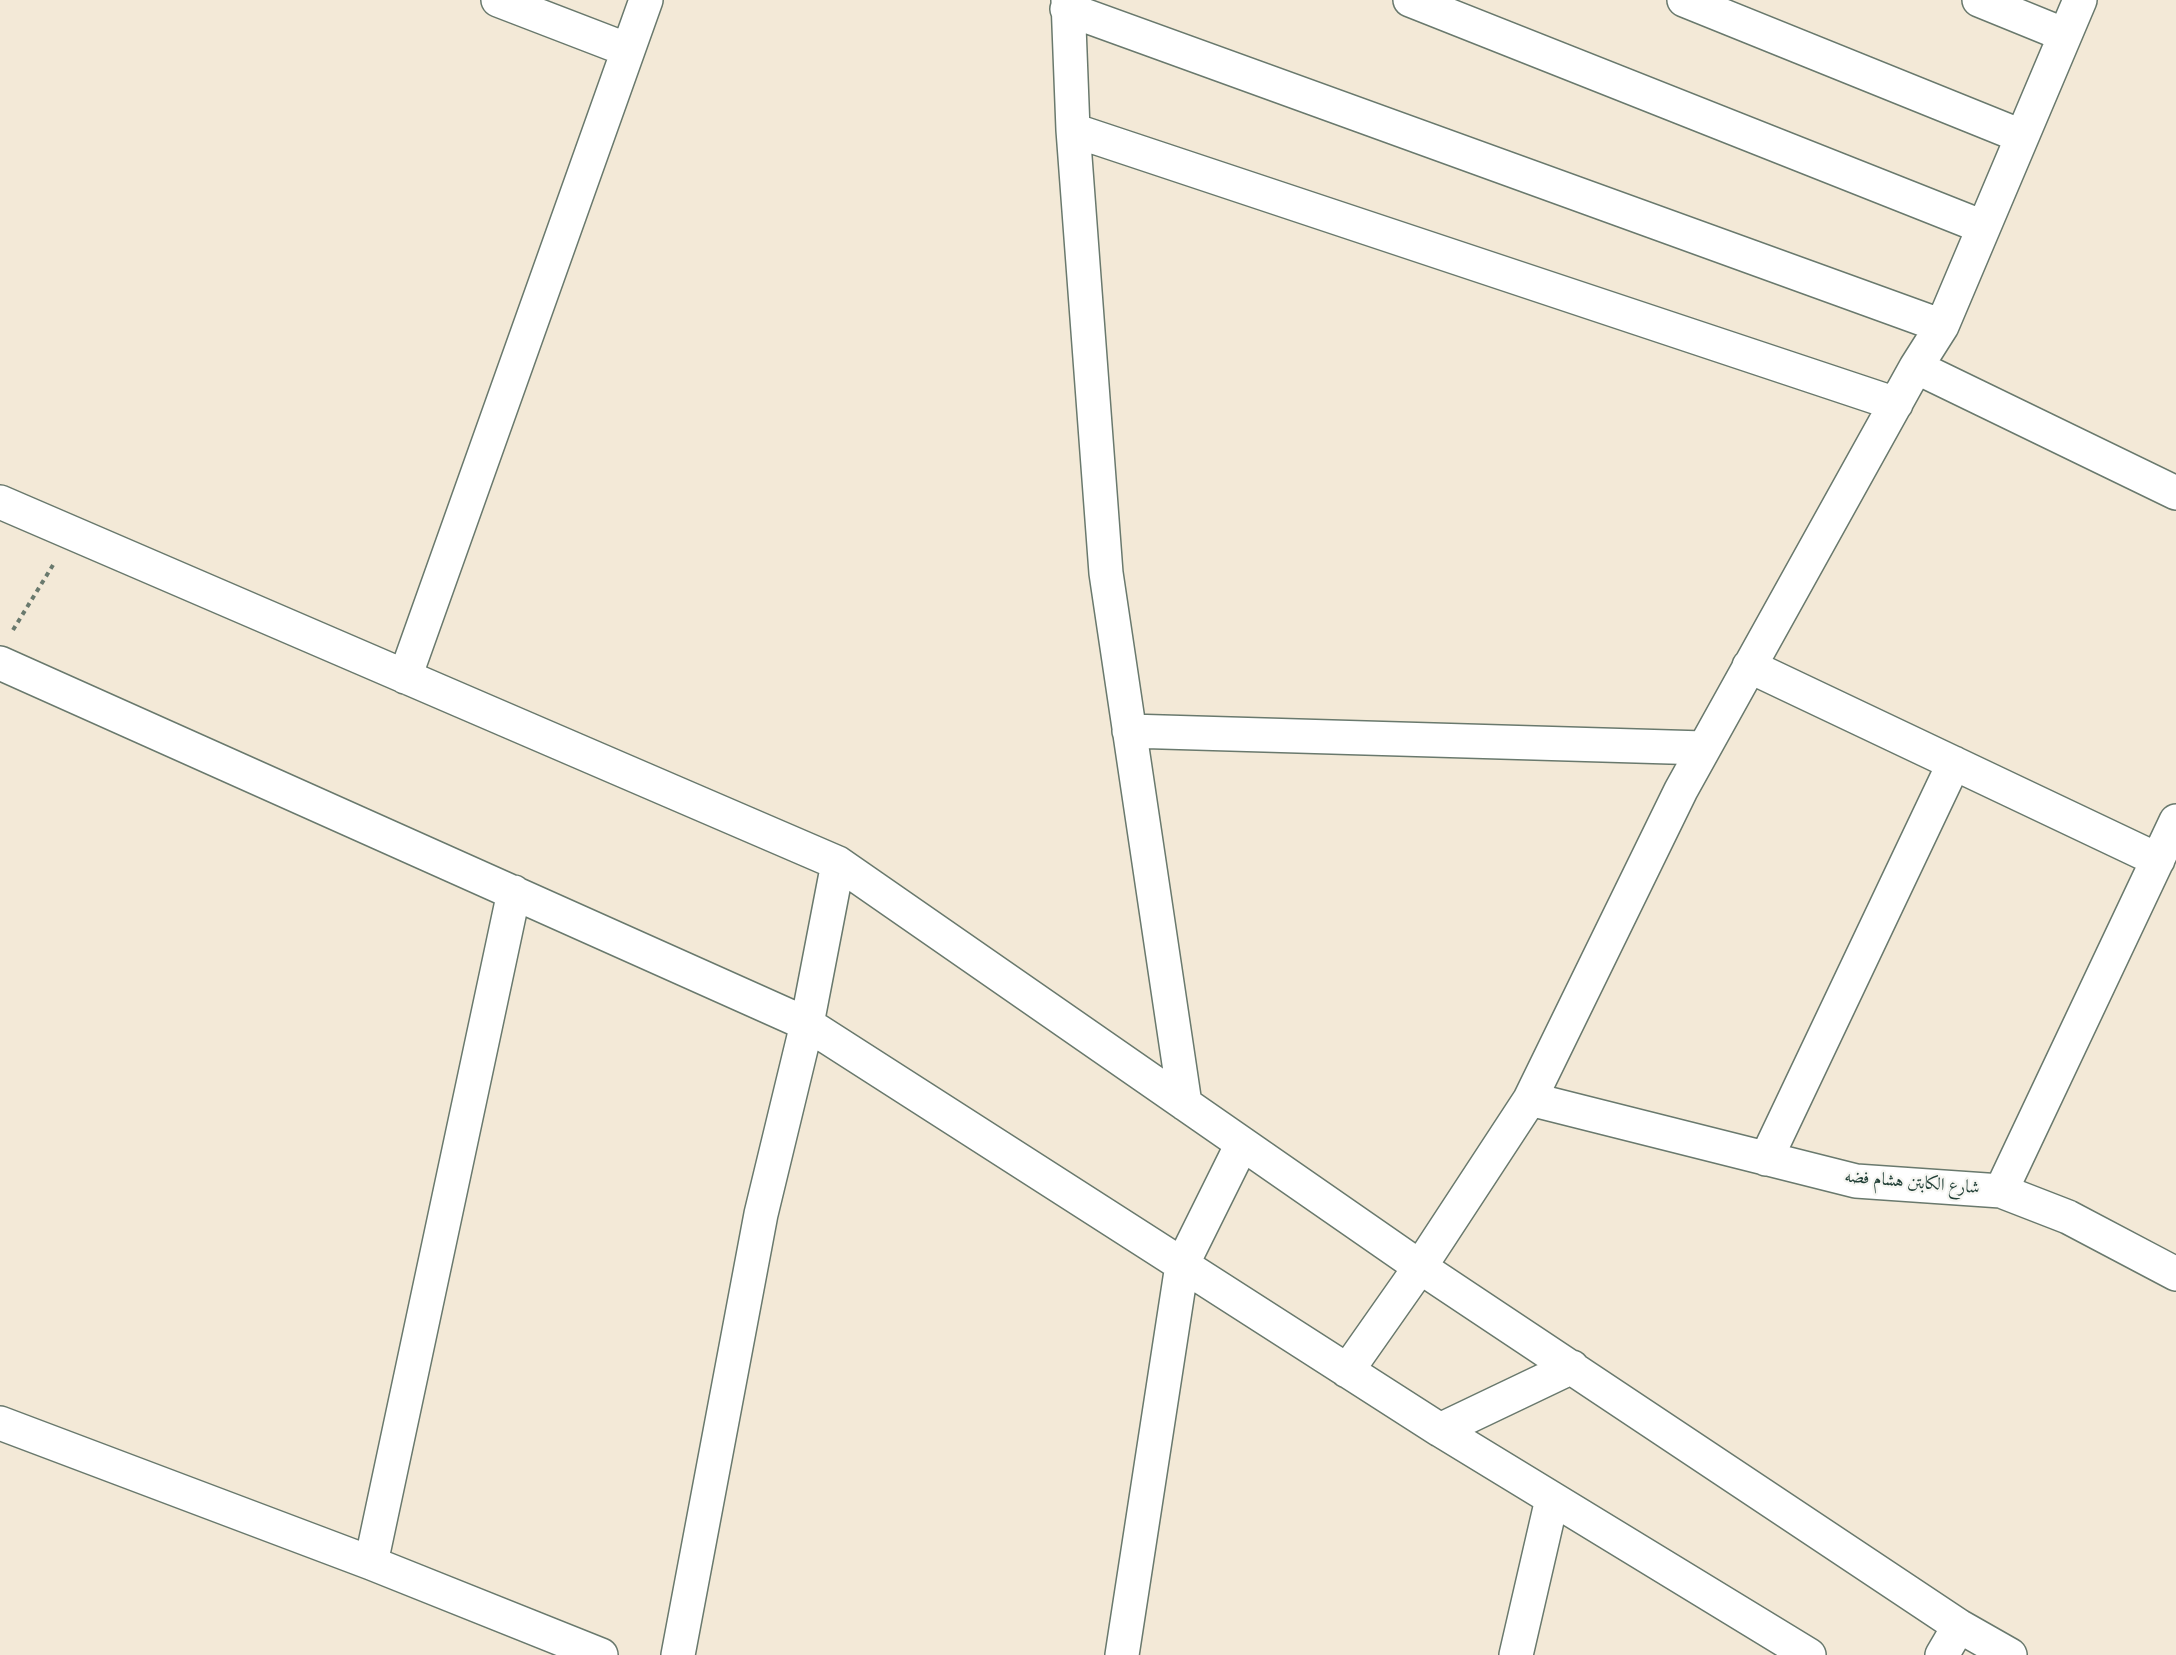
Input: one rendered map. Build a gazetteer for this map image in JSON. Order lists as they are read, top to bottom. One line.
{"streets":{"street":["شارع الكابتن هشام فضه"]}}
